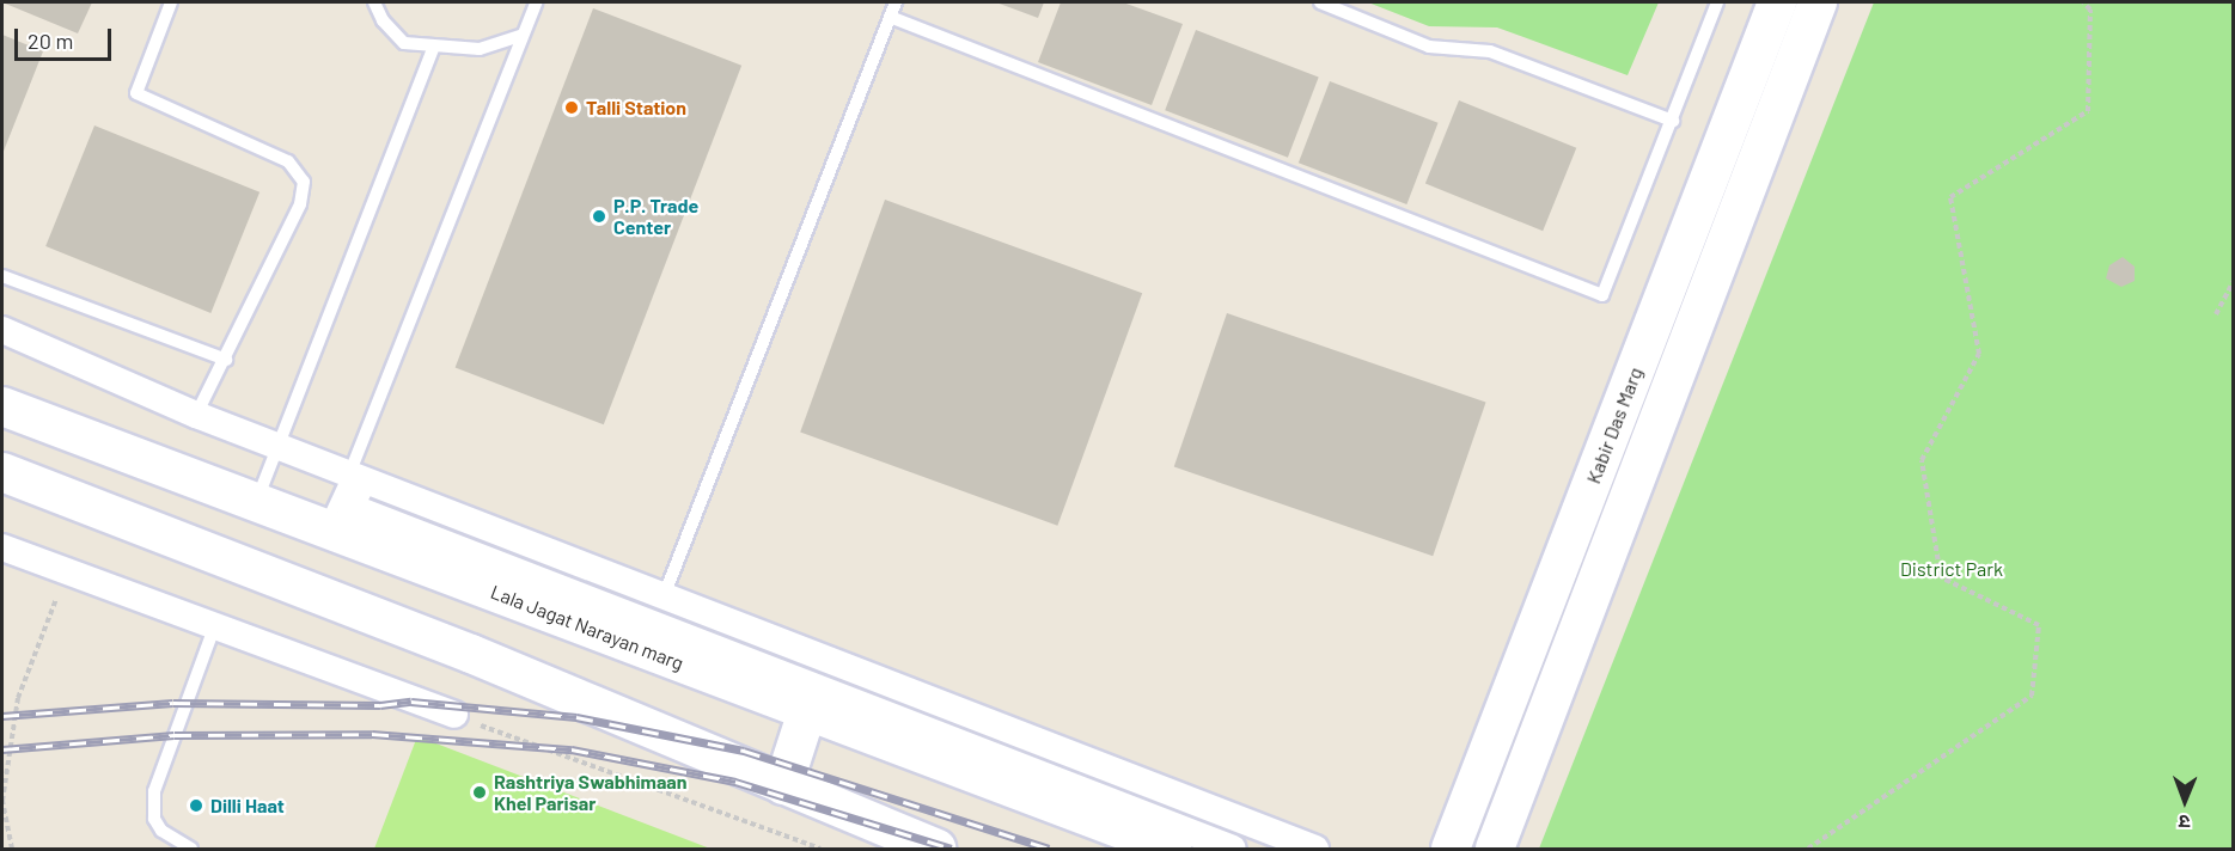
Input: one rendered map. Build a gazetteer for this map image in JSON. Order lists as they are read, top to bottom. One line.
{"streets":{"main road":["Kabir Das Marg","Lala Jagat Narayan marg"]},"parks":["District Park"],"places":["Talli Station","P.P. Trade Center","Rashtriya Swabhimaan Khel Parisar","Dilli Haat"],"scale_bar":"20 m","north":"bottom"}
